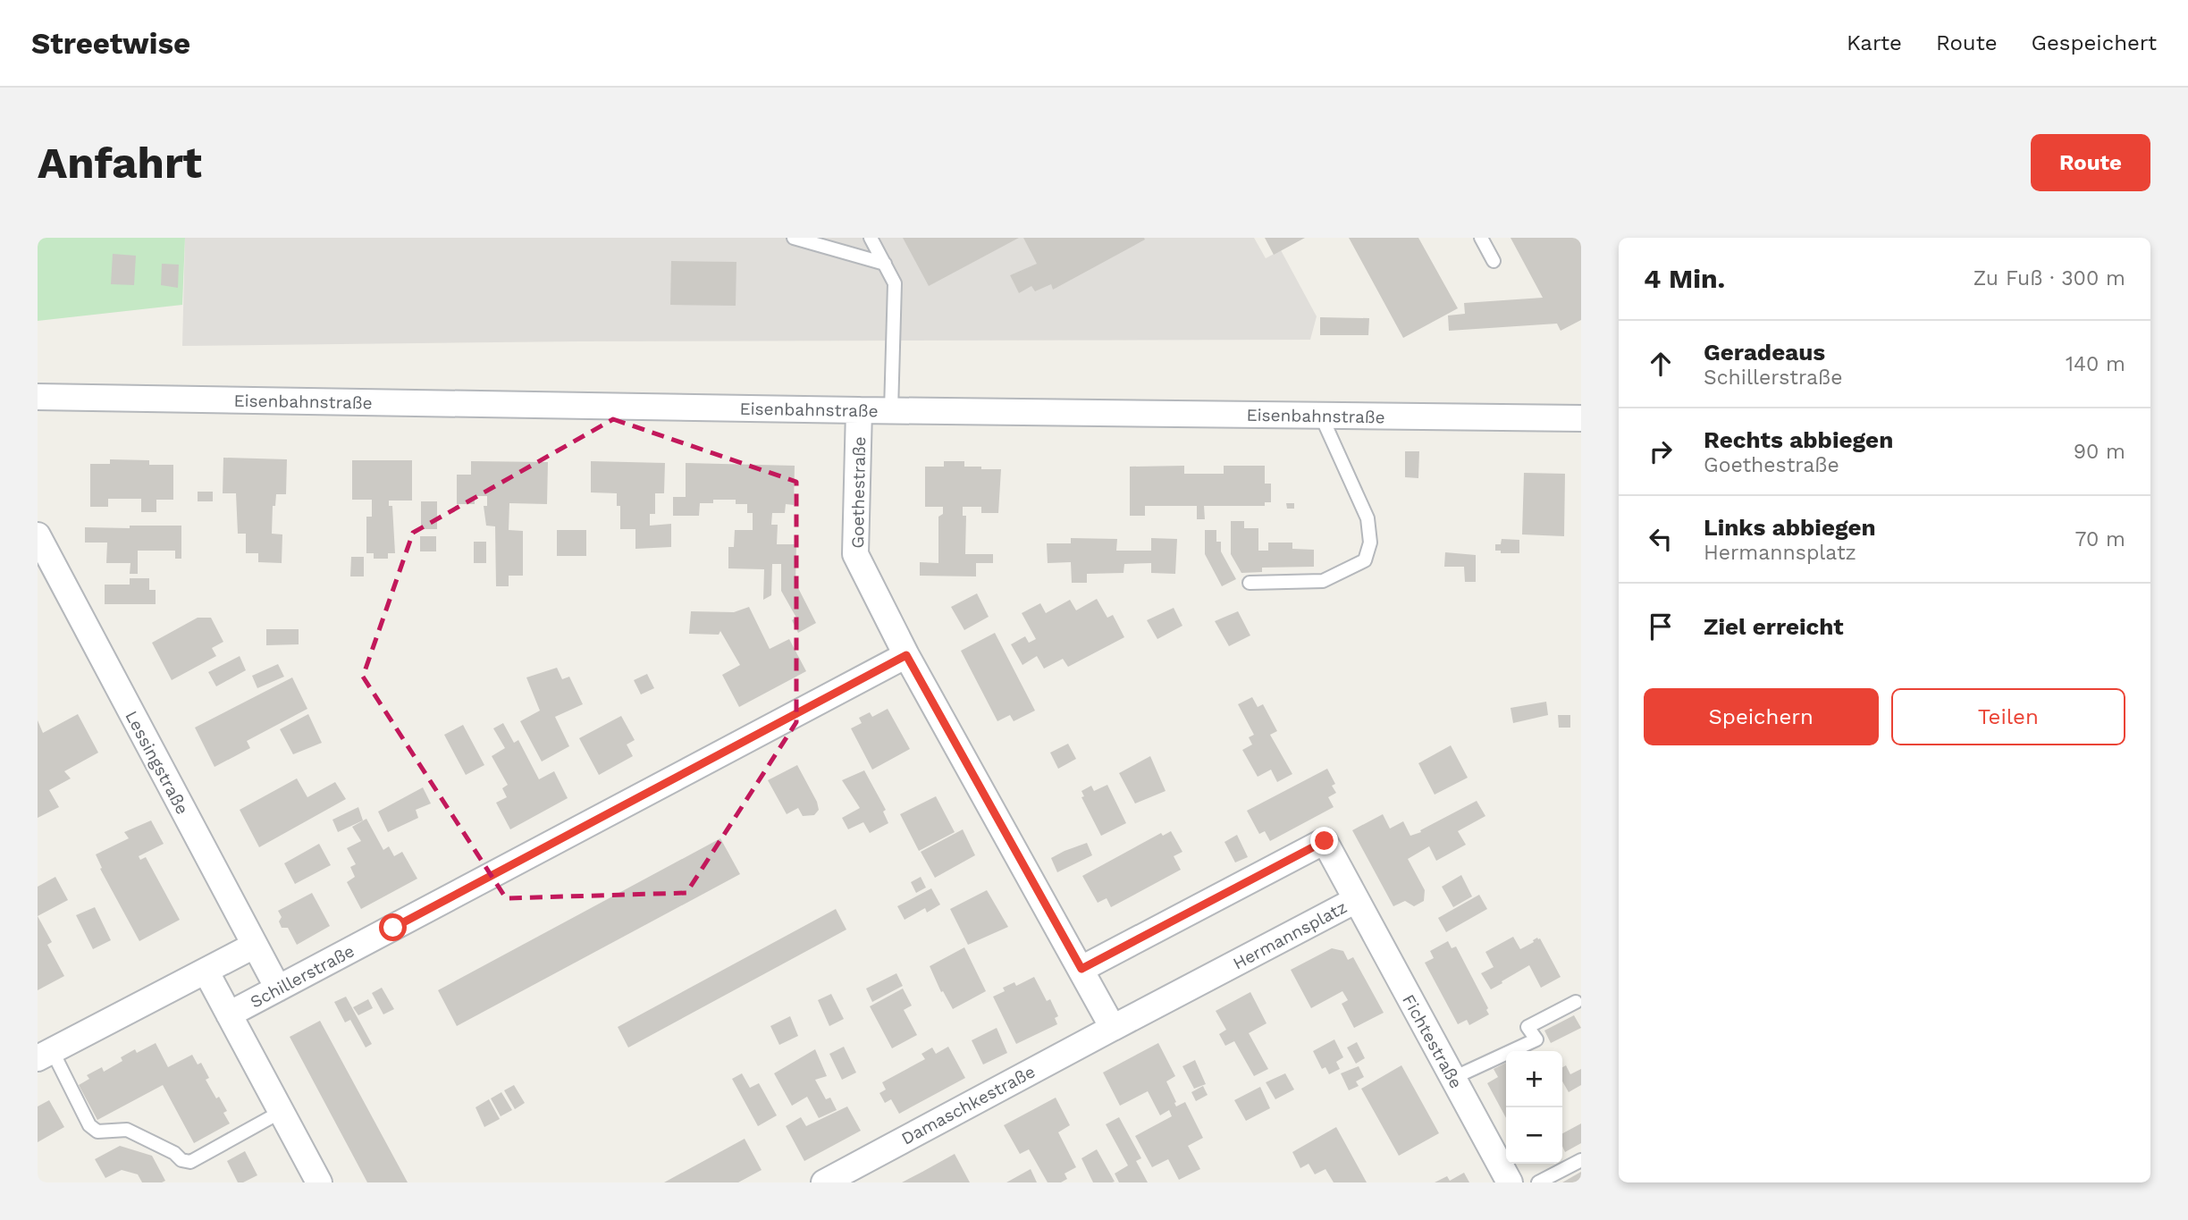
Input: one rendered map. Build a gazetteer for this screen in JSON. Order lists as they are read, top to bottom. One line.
{"streets":{"street":["Eisenbahnstraße","Goethestraße","Lessingstraße","Hermannsplatz","Schillerstraße","Fichtestraße","Damaschkestraße"]},"crossings":[["Eisenbahnstraße","Goethestraße"],["Goethestraße","Hermannsplatz"],["Goethestraße","Schillerstraße"],["Lessingstraße","Schillerstraße"],["Hermannsplatz","Fichtestraße"],["Hermannsplatz","Damaschkestraße"]],"page":{"header":"Streetwise","nav":["Karte","Route","Gespeichert"],"buttons":["Route",["Speichern","Teilen"]],"title":"Anfahrt","heading":["4 Min.","Zu Fuß · 300 m"],"list":[["Geradeaus","Schillerstraße","140 m"],["Rechts abbiegen","Goethestraße","90 m"],["Links abbiegen","Hermannsplatz","70 m"],"Ziel erreicht"],"map_buttons":["+","−"]}}
